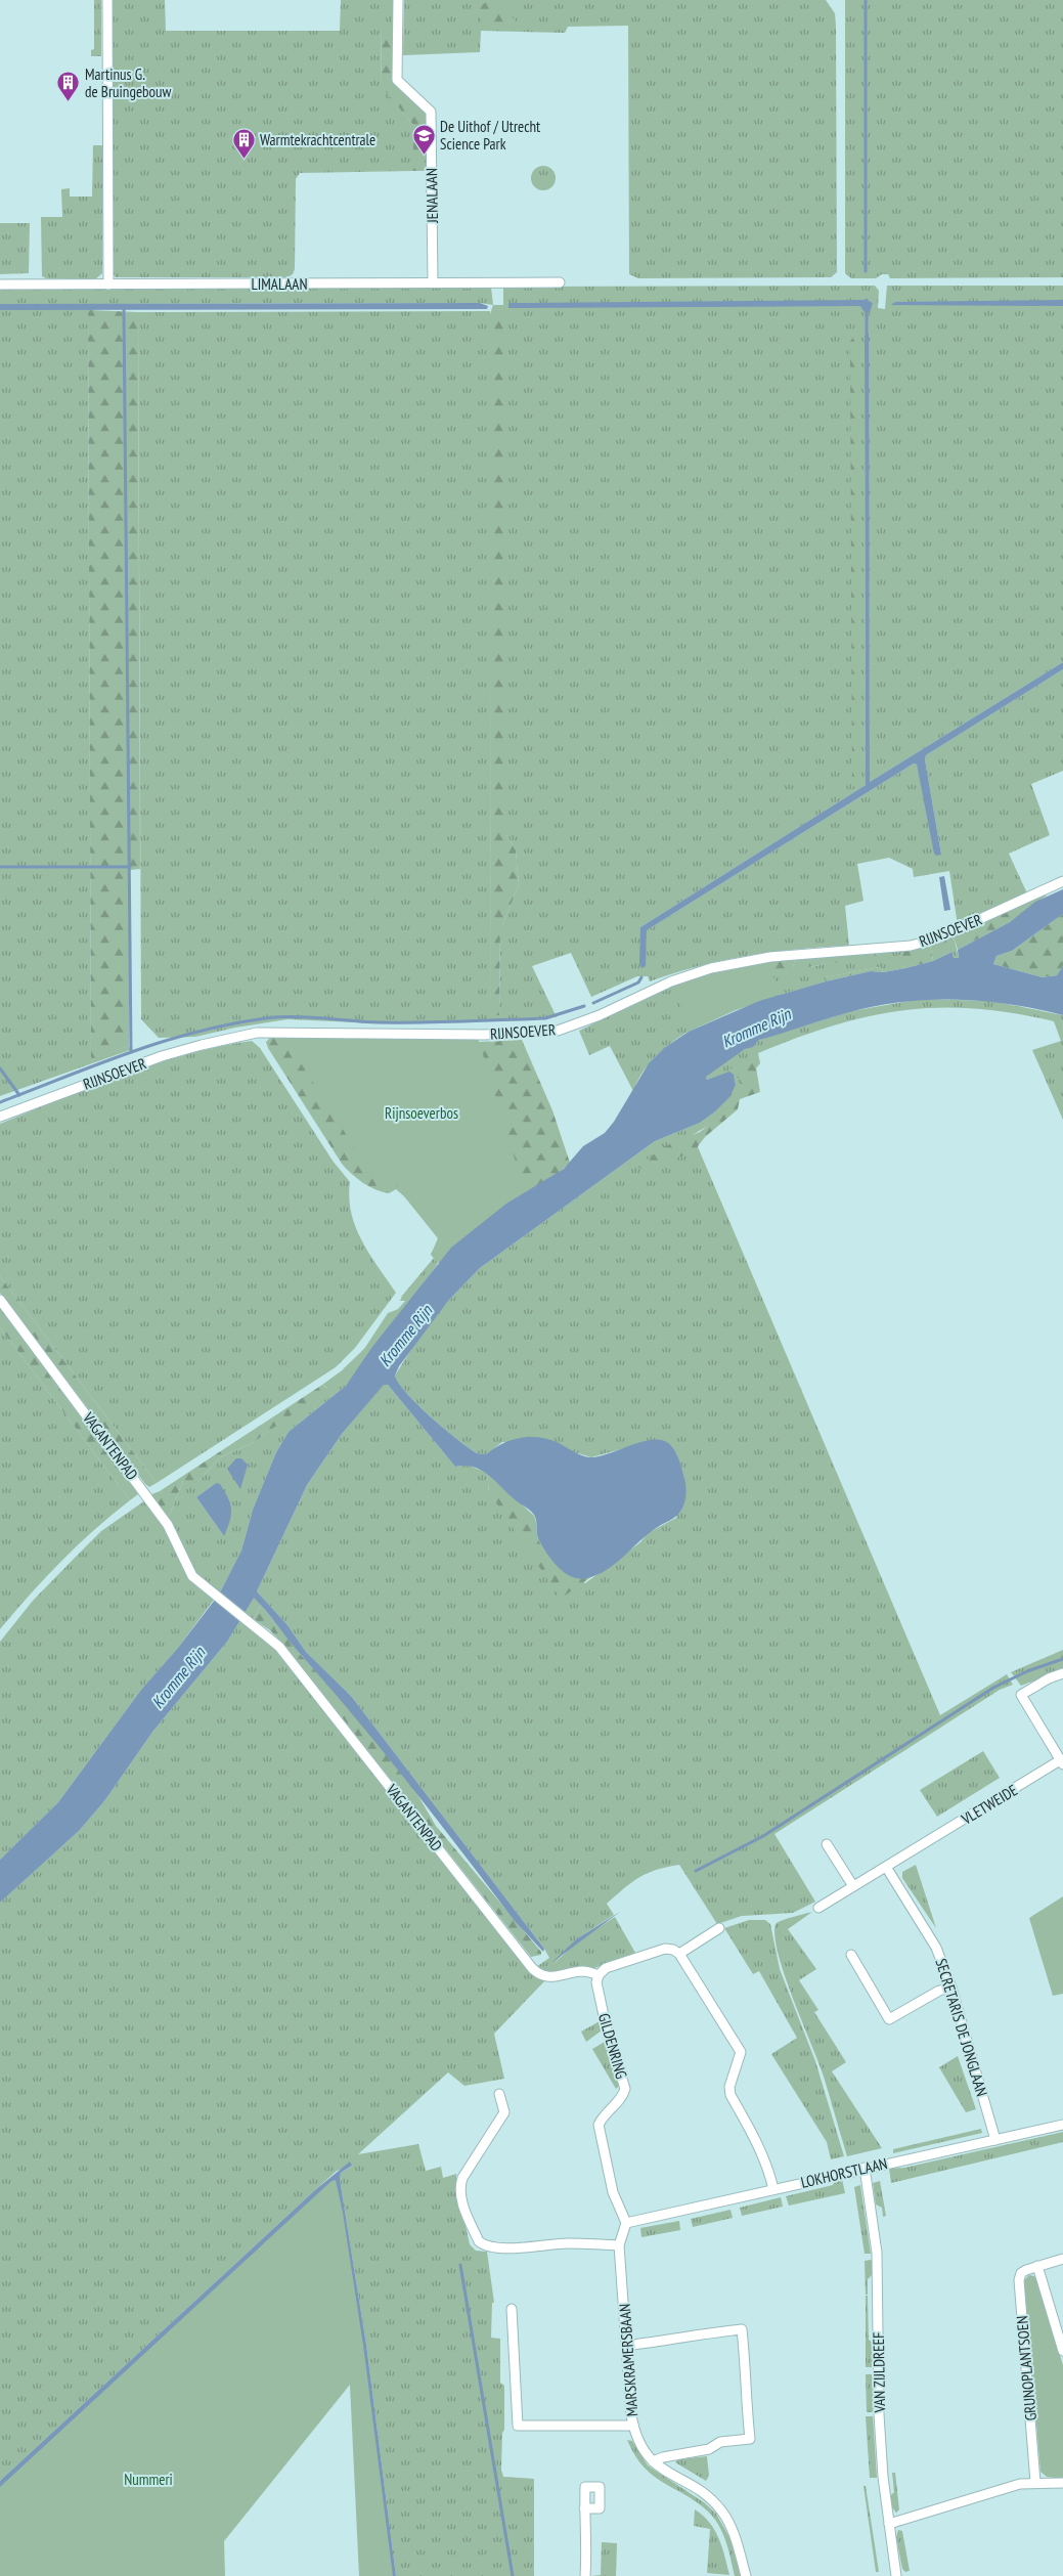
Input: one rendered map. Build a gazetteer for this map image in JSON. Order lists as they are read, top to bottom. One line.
{"streets":{"street":["JENALAAN","LIMALAAN","RIJNSOEVER","VAGANTENPAD","VLETWEIDE","SECRETARIS DE JONGLAAN","GILDENRING","LOKHORSTLAAN","MARSKRAMERSBAAN","GRUNOPLANTSOEN","VAN ZIJLDREEF"]},"crossings":[["JENALAAN","LIMALAAN"],["VAGANTENPAD","GILDENRING"],["VLETWEIDE","SECRETARIS DE JONGLAAN"],["SECRETARIS DE JONGLAAN","LOKHORSTLAAN"],["GILDENRING","LOKHORSTLAAN"],["GILDENRING","MARSKRAMERSBAAN"],["LOKHORSTLAAN","MARSKRAMERSBAAN"],["LOKHORSTLAAN","VAN ZIJLDREEF"]],"water":["Kromme Rijn"],"parks":["Rijnsoeverbos","Nummeri"],"places":{"building":["Martinus G. de Bruingebouw","Warmtekrachtcentrale"],"school or university":["De Uithof / Utrecht Science Park"]}}
